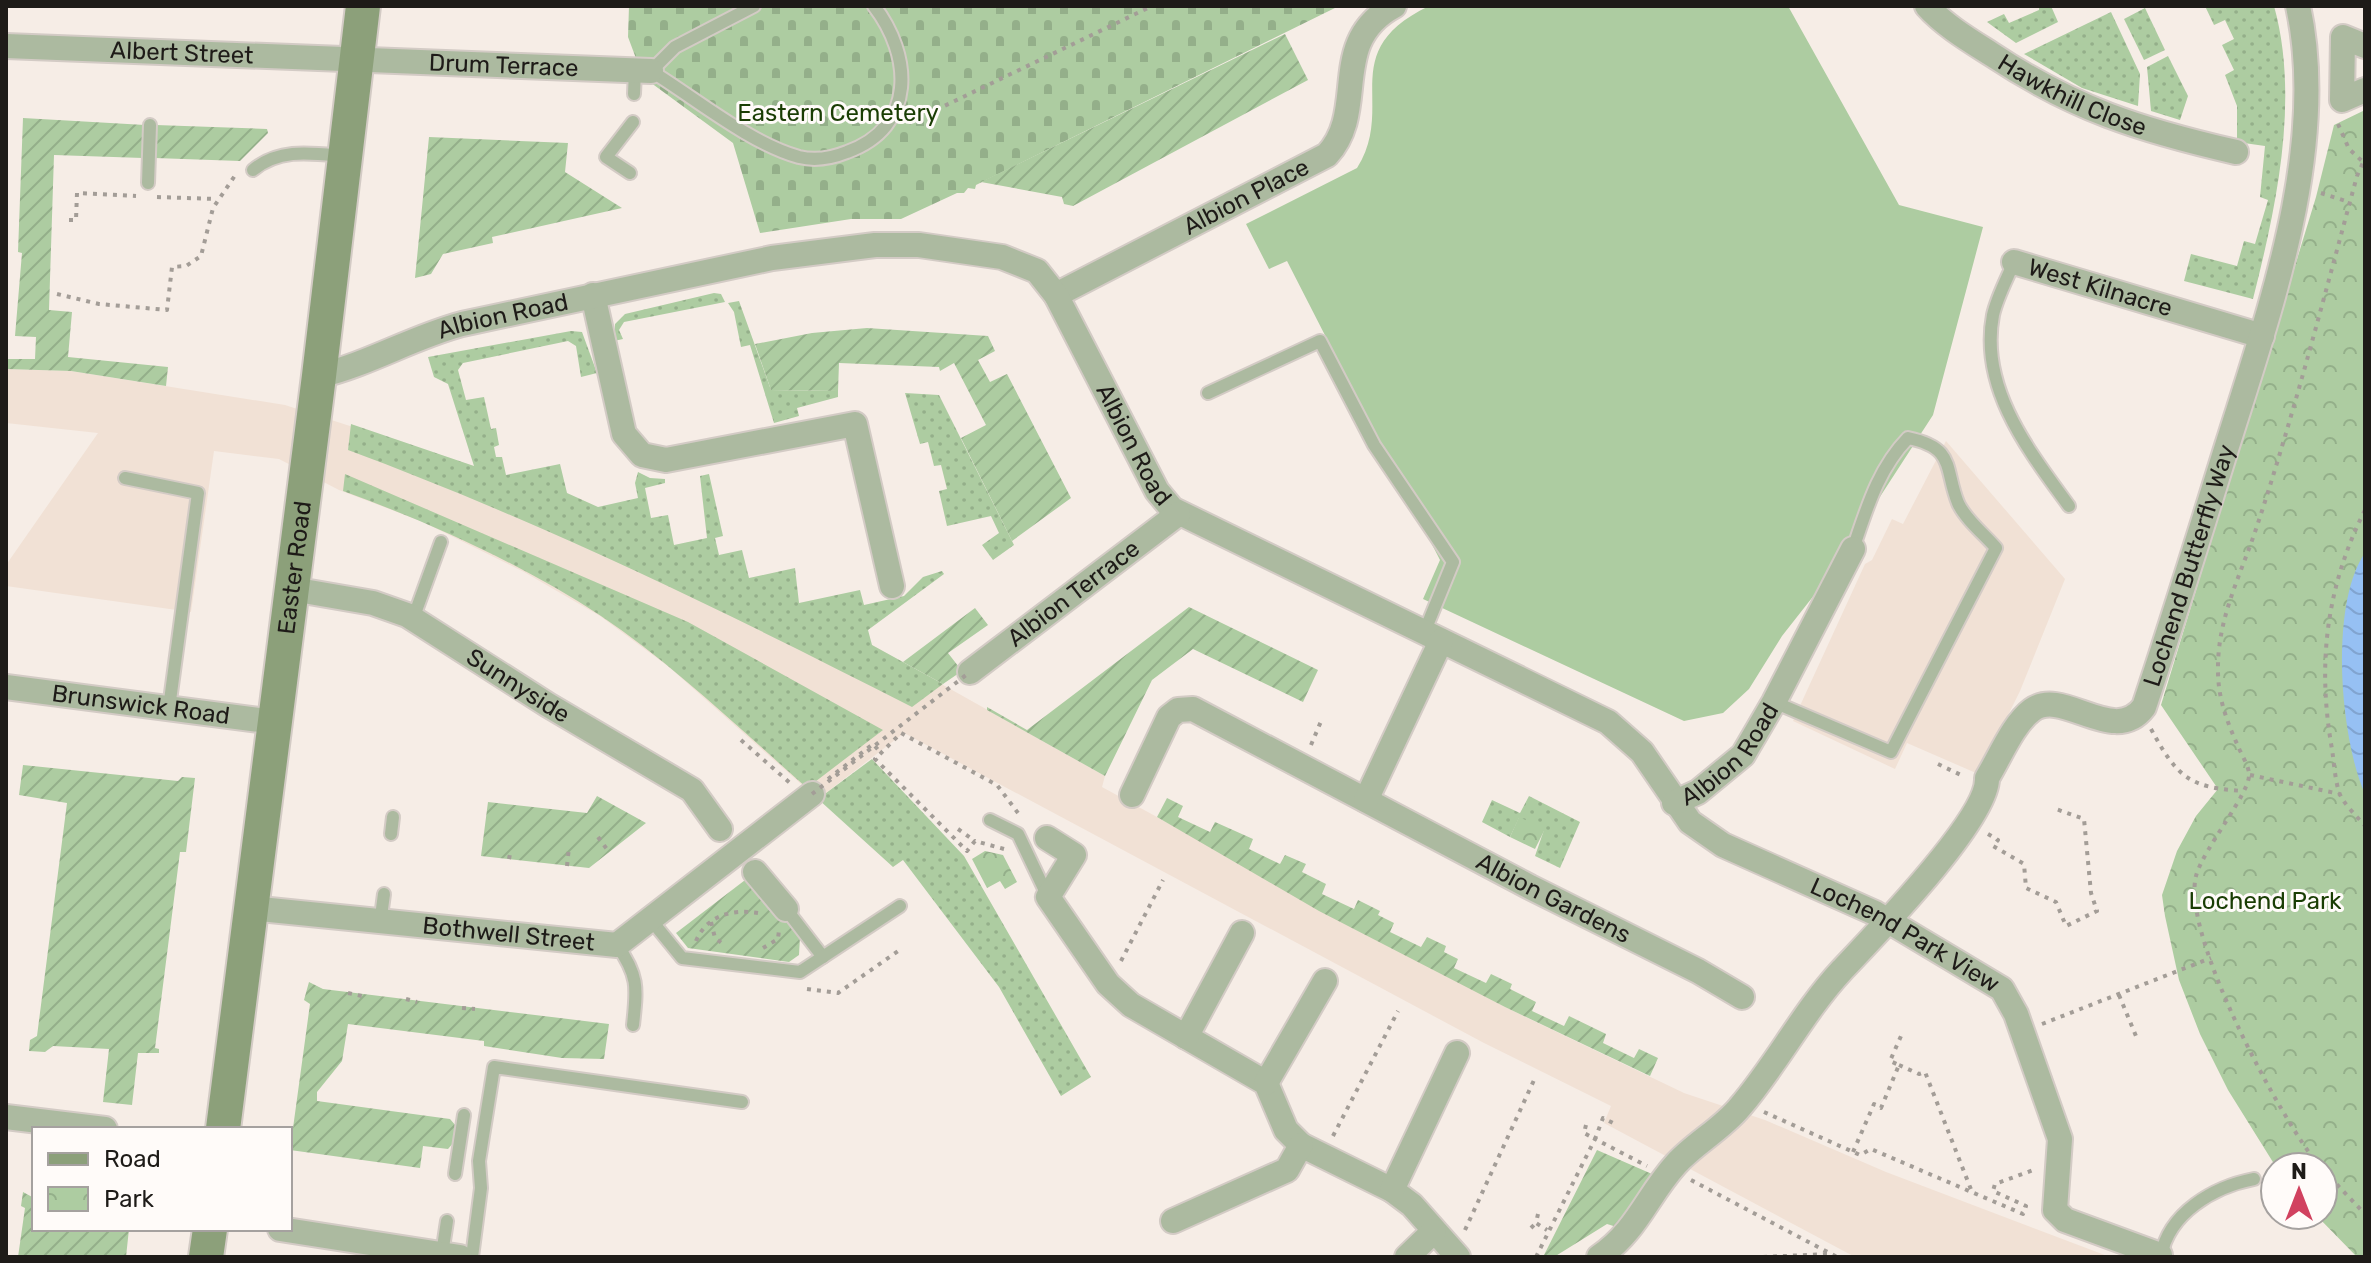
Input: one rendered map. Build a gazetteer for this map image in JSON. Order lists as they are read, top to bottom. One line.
{"streets":{"street":["Albert Street","Drum Terrace","Hawkhill Close","Albion Place","West Kilnacre","Albion Road","Lochend Butterfly Way","Easter Road","Albion Terrace","Sunnyside","Brunswick Road","Albion Gardens","Bothwell Street","Lochend Park View"]},"crossings":[["Albert Street","Drum Terrace"],["Albert Street","Easter Road"],["Drum Terrace","Easter Road"],["Albion Place","Albion Road"],["West Kilnacre","Lochend Butterfly Way"],["Albion Road","Easter Road"],["Albion Road","Albion Terrace"],["Albion Road","Lochend Park View"],["Lochend Butterfly Way","Lochend Park View"],["Easter Road","Sunnyside"],["Easter Road","Brunswick Road"],["Easter Road","Bothwell Street"]],"parks":["Eastern Cemetery","Lochend Park"],"legend":["Road","Park"],"north":"top"}
